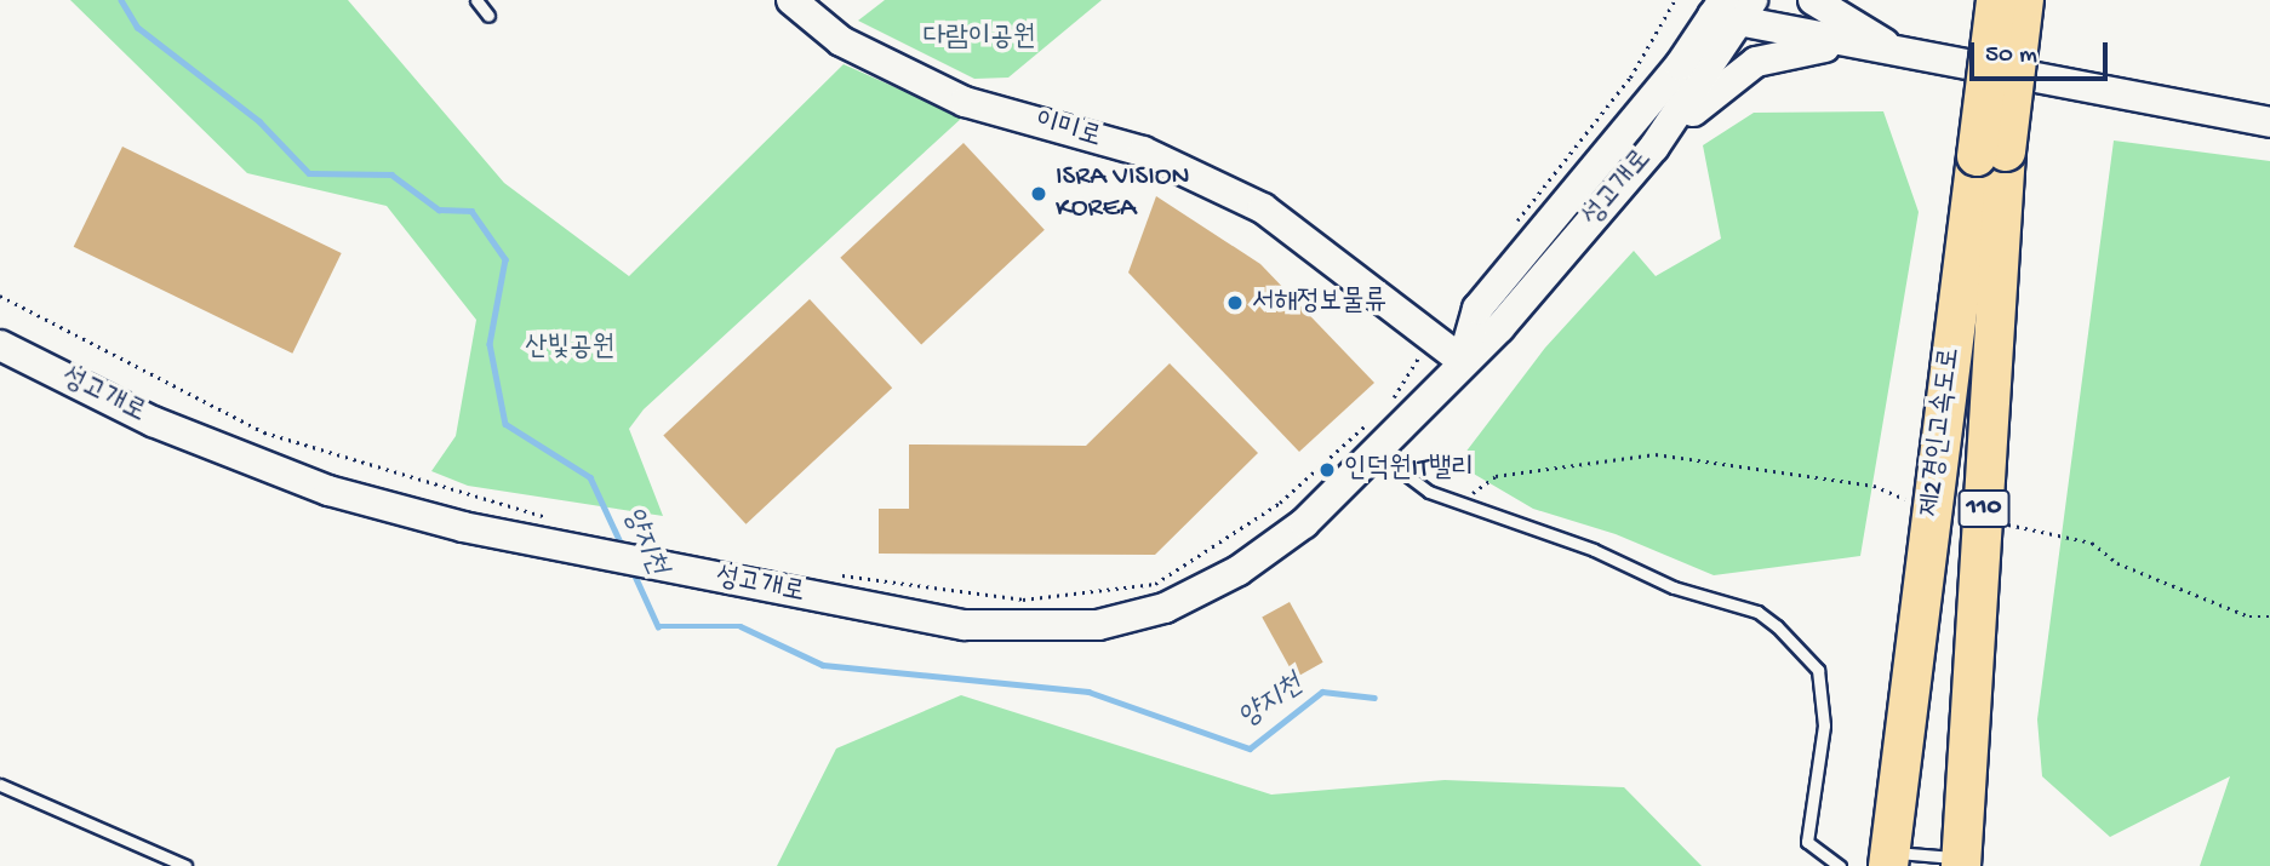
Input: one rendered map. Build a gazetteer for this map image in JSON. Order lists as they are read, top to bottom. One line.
{"streets":{"highway":["제2경인고속도로","110"],"street":["이미로","성고개로"]},"crossings":[["이미로","성고개로"]],"water":["양지천"],"parks":["다람이공원","산빛공원"],"places":["ISRA VISION KOREA","서해정보물류","인덕원IT밸리"],"scale_bar":"50 m"}
